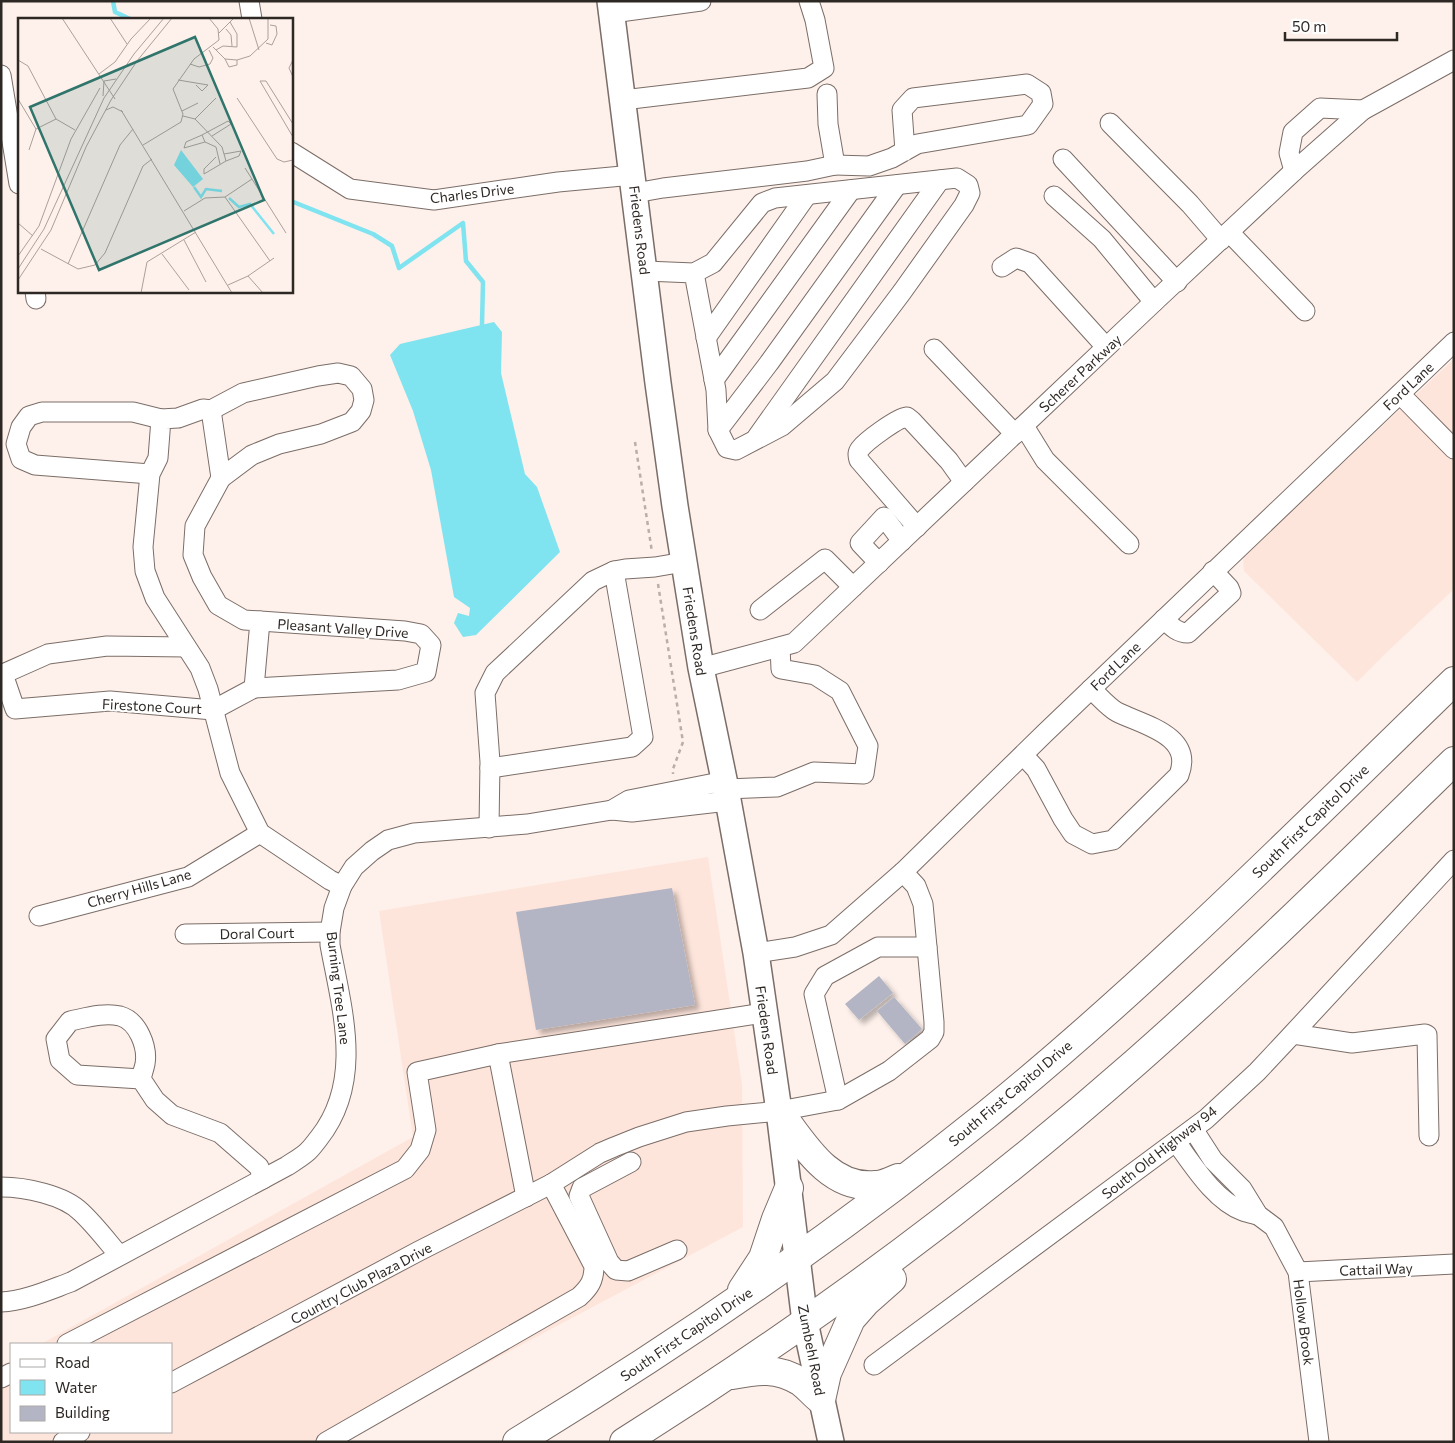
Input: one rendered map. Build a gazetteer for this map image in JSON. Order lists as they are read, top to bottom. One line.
{"streets":{"highway":["South First Capitol Drive"],"main road":["Friedens Road","Zumbehl Road"],"street":["Charles Drive","Scherer Parkway","Ford Lane","Pleasant Valley Drive","Firestone Court","Cherry Hills Lane","Doral Court","Burning Tree Lane","South Old Highway 94","Cattail Way","Country Club Plaza Drive","Hollow Brook"]},"crossings":[["Charles Drive","Friedens Road"],["Friedens Road","Scherer Parkway"],["Friedens Road","Ford Lane"],["Friedens Road","South First Capitol Drive"],["Friedens Road","Burning Tree Lane"],["Friedens Road","Country Club Plaza Drive"],["Friedens Road","Zumbehl Road"],["Scherer Parkway","Burning Tree Lane"],["Ford Lane","Country Club Plaza Drive"],["Pleasant Valley Drive","Firestone Court"],["South First Capitol Drive","Zumbehl Road"],["Doral Court","Burning Tree Lane"],["South Old Highway 94","Hollow Brook"],["Cattail Way","Hollow Brook"]],"legend":["Road","Water","Building"],"scale_bar":"50 m"}
